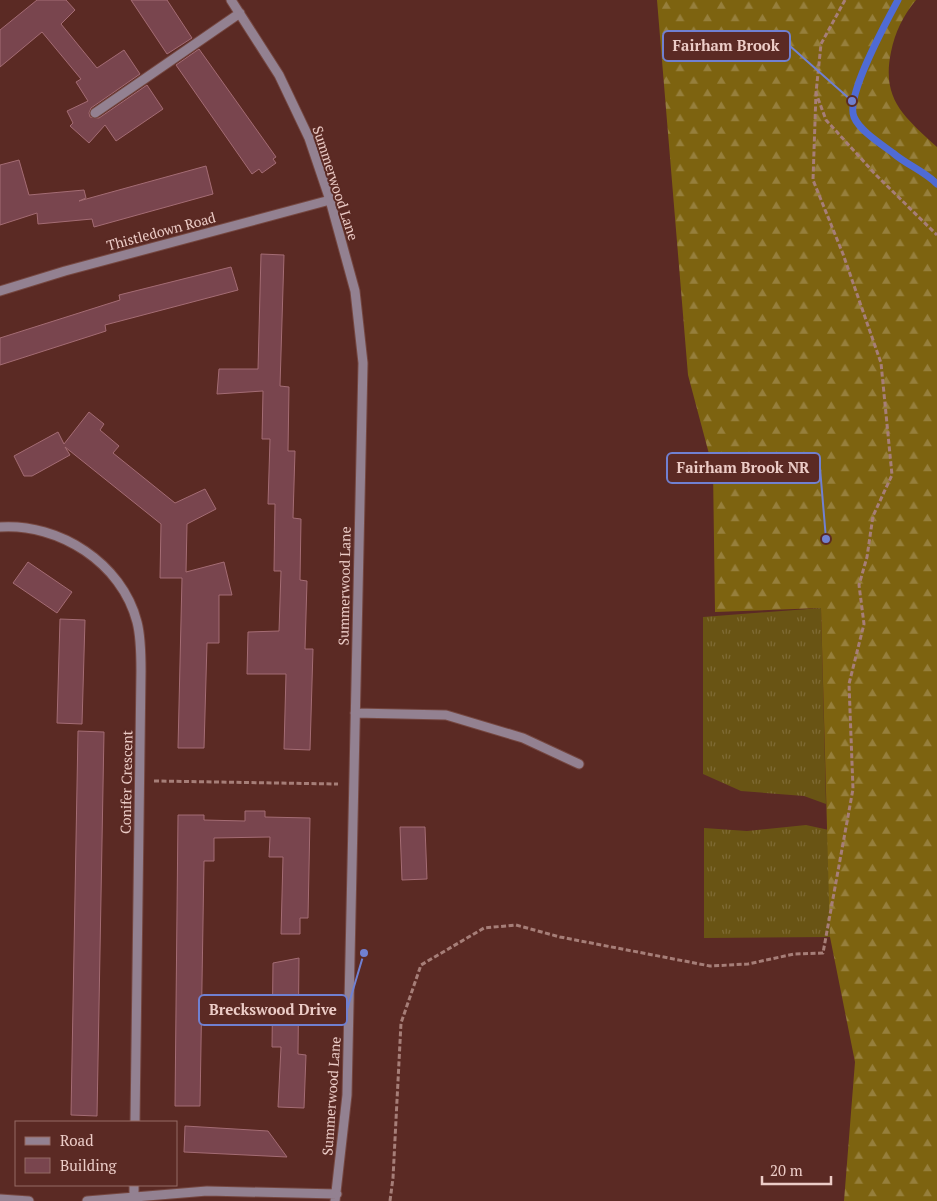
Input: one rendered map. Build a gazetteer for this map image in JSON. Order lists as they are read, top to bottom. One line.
{"streets":{"street":["Summerwood Lane","Thistledown Road","Conifer Crescent"]},"crossings":[["Summerwood Lane","Thistledown Road"]],"places":["Fairham Brook","Fairham Brook NR","Breckswood Drive"],"legend":["Road","Building"],"scale_bar":"20 m"}
